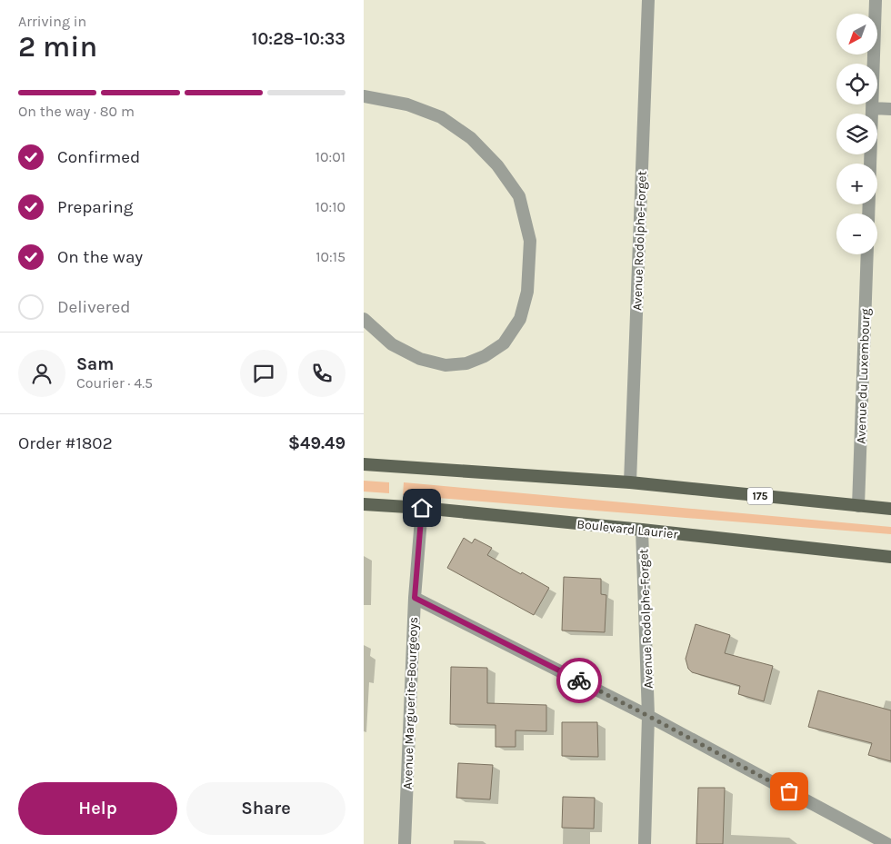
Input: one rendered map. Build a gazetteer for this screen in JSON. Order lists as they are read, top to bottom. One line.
{"streets":{"main road":["175","Boulevard Laurier"],"street":["Avenue Rodolphe-Forget","Avenue du Luxembourg","Avenue Marguerite-Bourgeoys"]},"crossings":[["Avenue Rodolphe-Forget","175"],["Avenue Rodolphe-Forget","Boulevard Laurier"],["Avenue du Luxembourg","175"],["Boulevard Laurier","Avenue Marguerite-Bourgeoys"]],"north":"bottom left","page":{"heading":["2 min","Arriving in","10:28–10:33"],"panel":["Sam","Courier · 4.5","Order #1802","$49.49"],"map_buttons":["+","−"],"bar":"On the way · 80 m","list":[["Confirmed","10:01"],["Preparing","10:10"],["On the way","10:15"],"Delivered"],"buttons":["Help","Share"]}}
